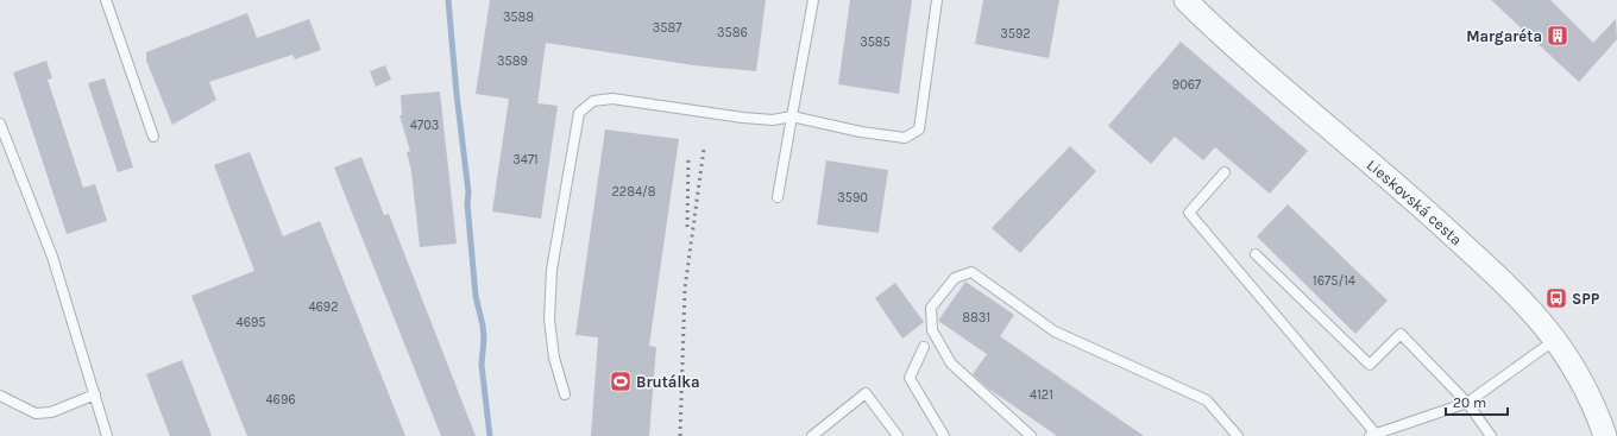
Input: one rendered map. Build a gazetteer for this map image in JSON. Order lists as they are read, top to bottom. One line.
{"streets":{"street":["Lieskovská cesta"]},"places":{"building":["Margaréta"],"bus stop":["SPP"],"sports":["Brutálka"]},"house_numbers":["3588","3587","3586","3592","3585","3589","9067","4703","3471","2284/8","3590","1675/14","4692","8831","4695","4121","4696"],"scale_bar":"20 m"}
